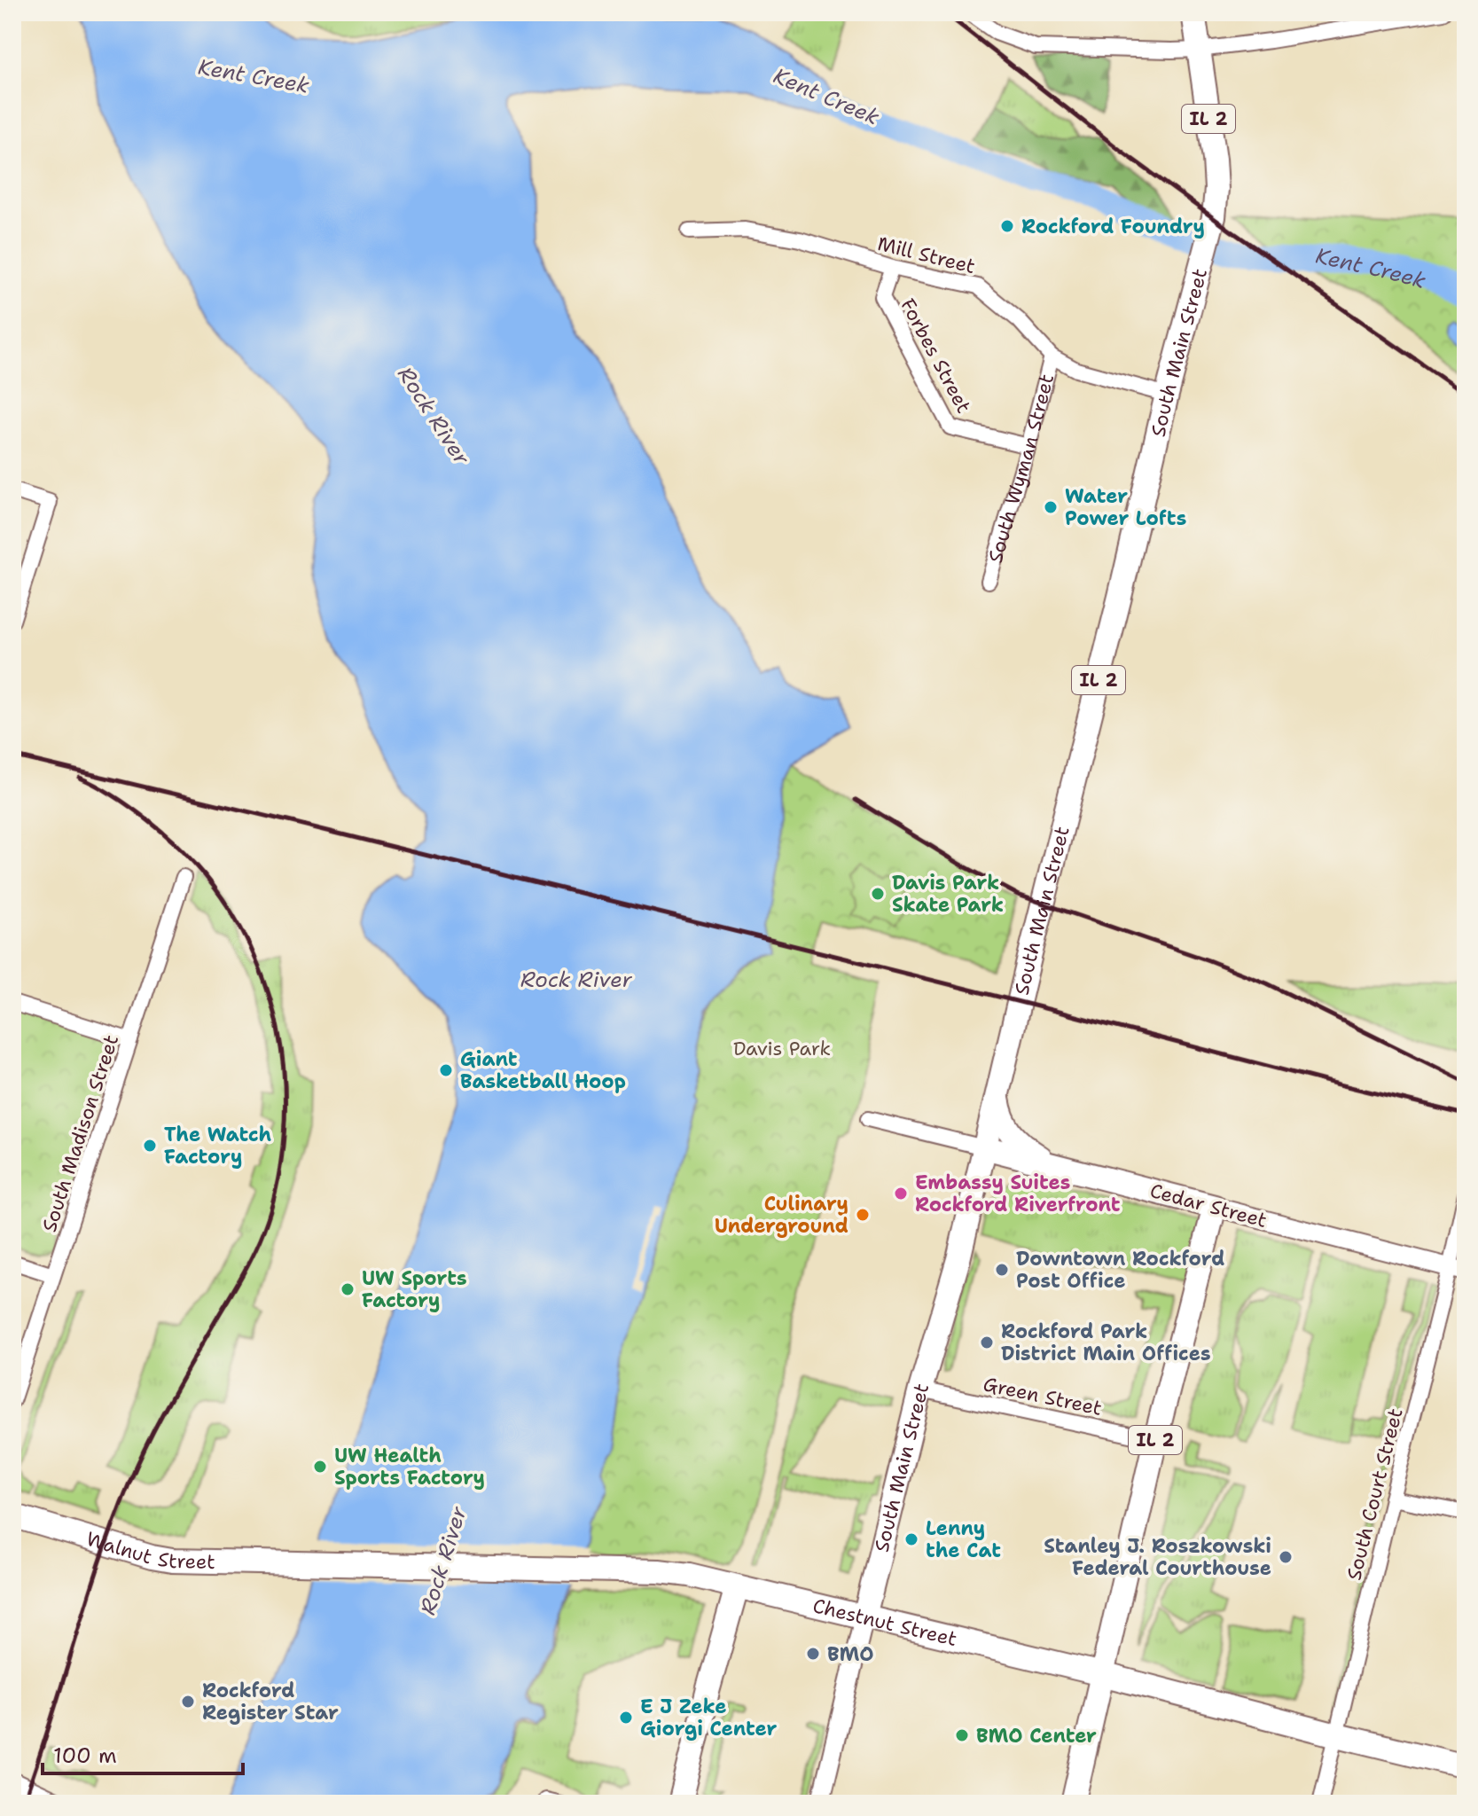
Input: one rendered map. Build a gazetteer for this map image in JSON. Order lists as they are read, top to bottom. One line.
{"streets":{"main road":["IL 2","South Main Street","Cedar Street","Walnut Street","Chestnut Street"],"street":["Mill Street","Forbes Street","South Wyman Street","South Madison Street","Green Street","South Court Street"]},"crossings":[["IL 2","Cedar Street"],["IL 2","Green Street"],["IL 2","Chestnut Street"],["Mill Street","South Main Street"],["Mill Street","Forbes Street"],["Mill Street","South Wyman Street"],["South Main Street","Cedar Street"],["South Main Street","Green Street"],["South Main Street","Chestnut Street"],["Forbes Street","South Wyman Street"],["Cedar Street","South Court Street"],["South Court Street","Chestnut Street"],["Walnut Street","Chestnut Street"]],"water":["Kent Creek","Rock River"],"parks":["Davis Park"],"places":["Rockford Foundry","Water Power Lofts","Davis Park Skate Park","Giant Basketball Hoop","The Watch Factory","Embassy Suites Rockford Riverfront","Culinary Underground","Downtown Rockford Post Office","UW Sports Factory","Rockford Park District Main Offices","UW Health Sports Factory","Lenny the Cat","Stanley J. Roszkowski Federal Courthouse","BMO","Rockford Register Star","E J Zeke Giorgi Center","BMO Center"],"scale_bar":"100 m"}
